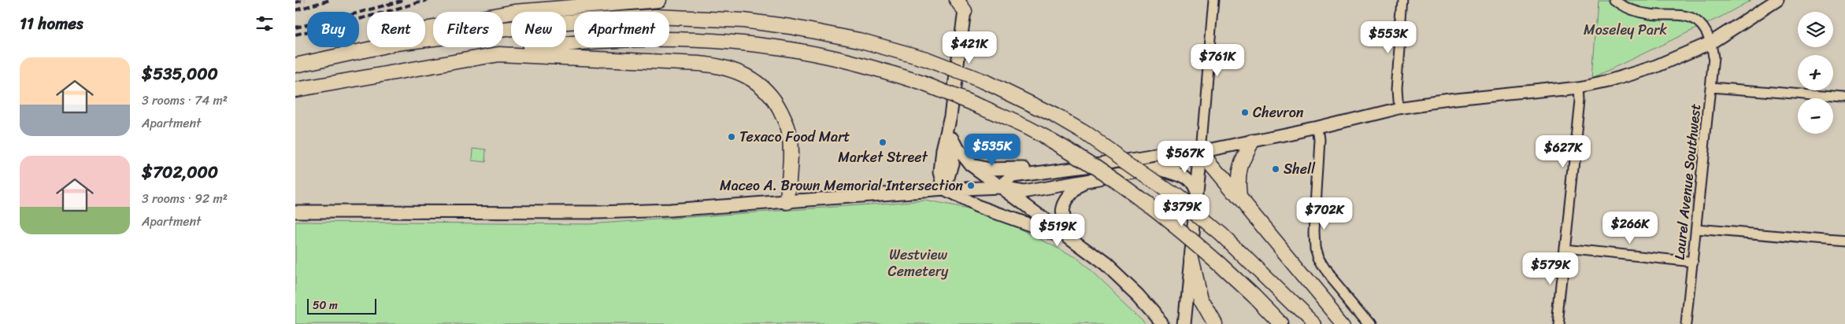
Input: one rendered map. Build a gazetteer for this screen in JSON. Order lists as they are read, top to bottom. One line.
{"streets":{"street":["Laurel Avenue Southwest"]},"parks":["Moseley Park","Westview Cemetery"],"places":["Chevron","Texaco Food Mart","Market Street","Shell","Maceo A. Brown Memorial Intersection"],"scale_bar":"50 m","page":{"heading":"11 homes","map_buttons":["+","−"],"chip":["Buy","Rent","Filters","New","Apartment"],"price":["$553K","$421K","$761K","$535K","$627K","$567K","$379K","$702K","$266K","$519K","$579K"],"list":[{"name":"$535,000","note":"3 rooms · 74 m² · Apartment"},{"name":"$702,000","note":"3 rooms · 92 m² · Apartment"}],"scale":"50 m"}}
